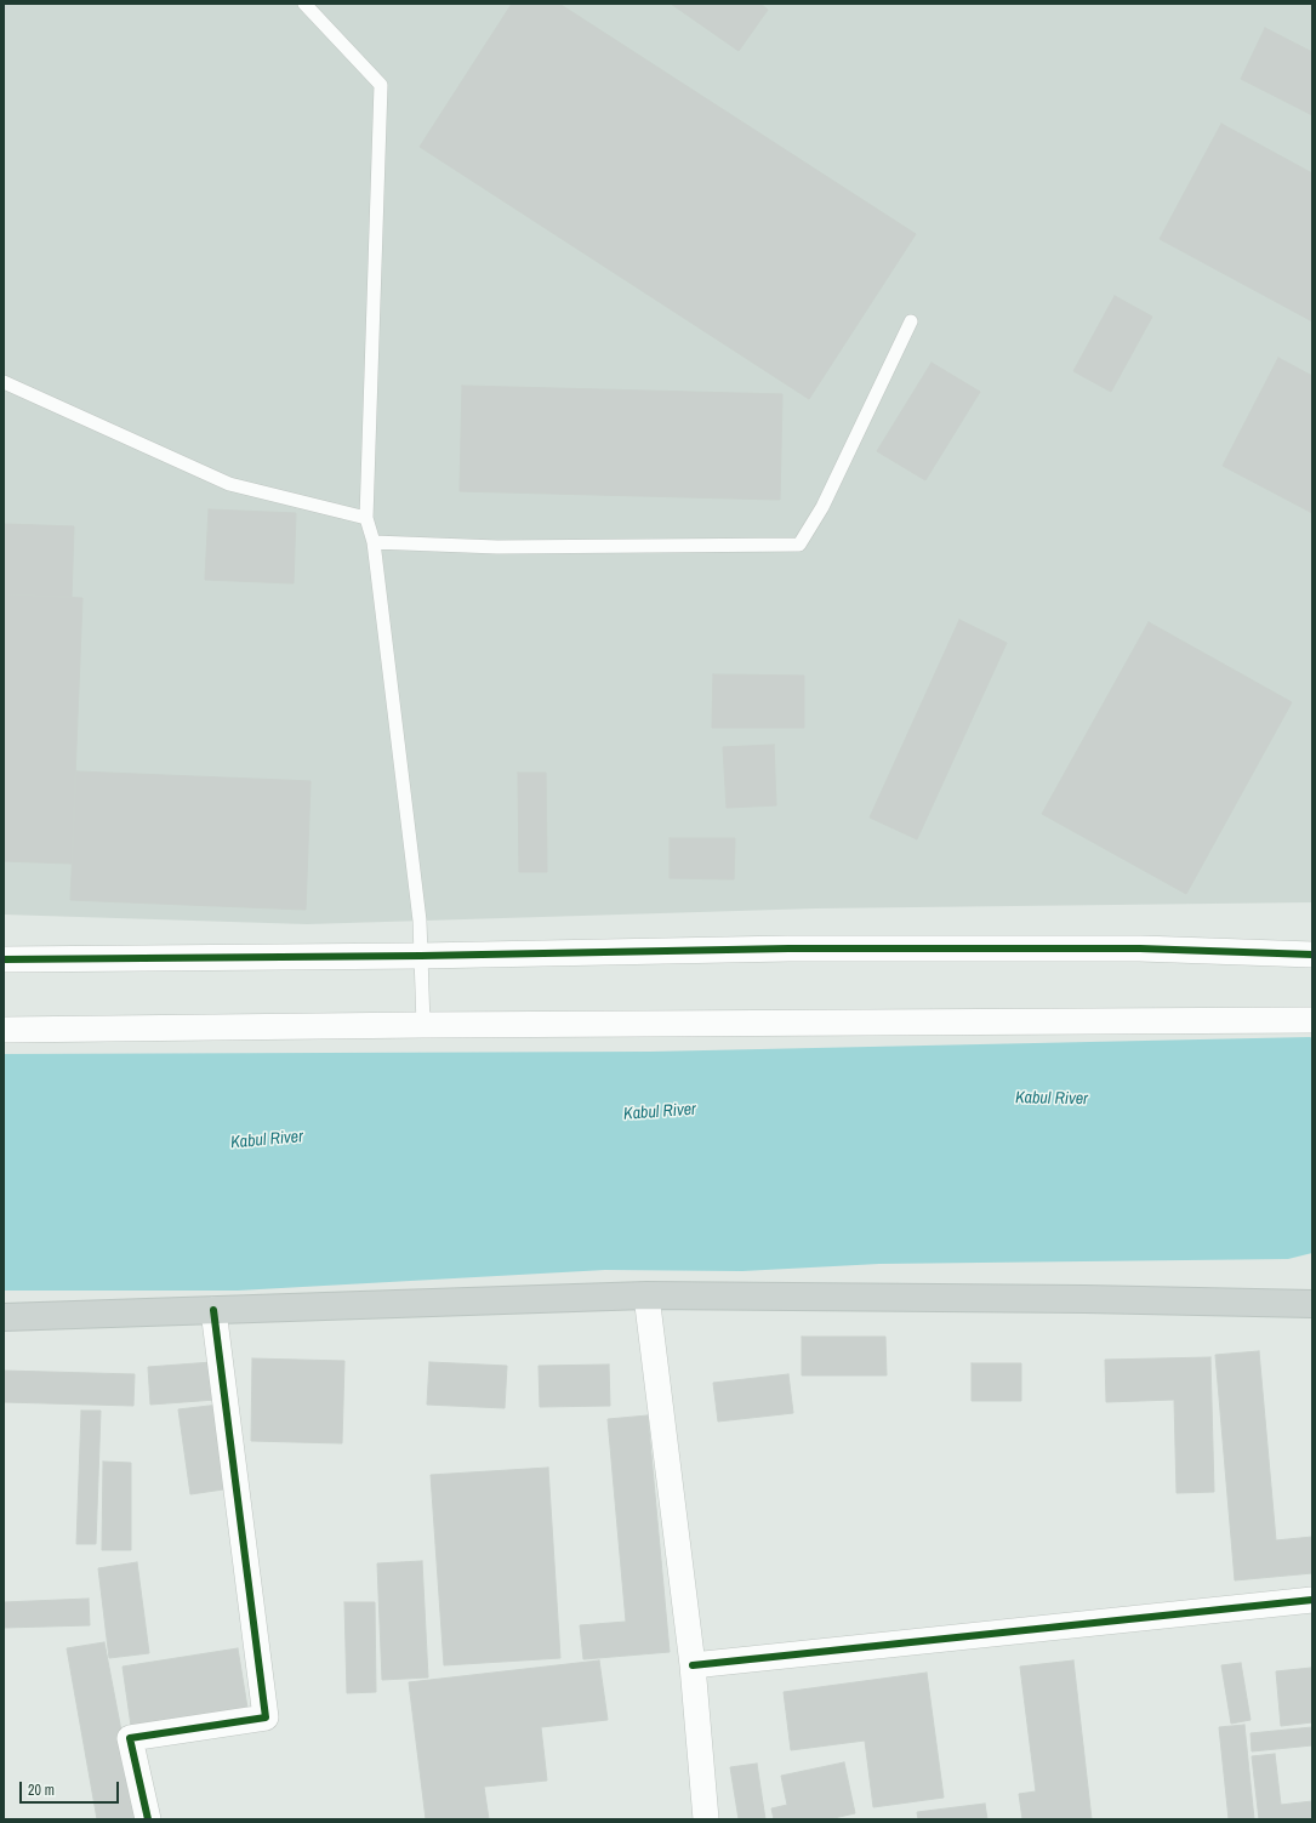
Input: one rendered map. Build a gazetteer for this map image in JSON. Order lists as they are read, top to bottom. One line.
{"water":["Kabul River"],"scale_bar":"20 m"}
